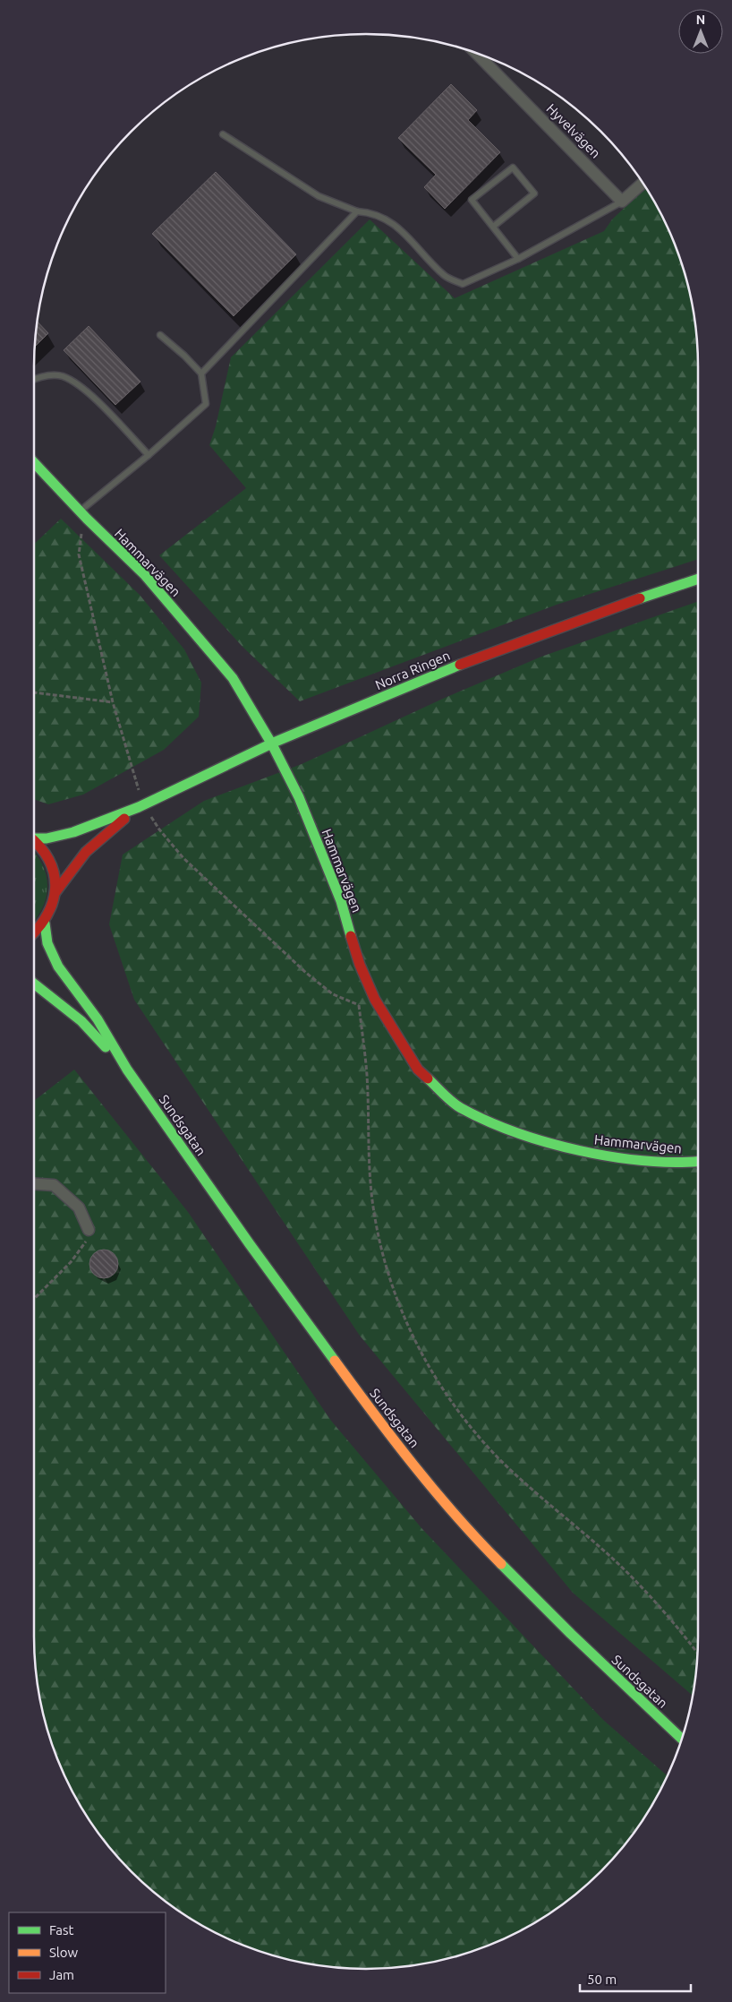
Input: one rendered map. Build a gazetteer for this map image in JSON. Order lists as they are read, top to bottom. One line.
{"streets":{"main road":["Hammarvägen","Norra Ringen","Sundsgatan"],"street":["Hyvelvägen"]},"crossings":[["Hammarvägen","Norra Ringen"]],"legend":["Fast","Slow","Jam"],"scale_bar":"50 m","north":"top"}
